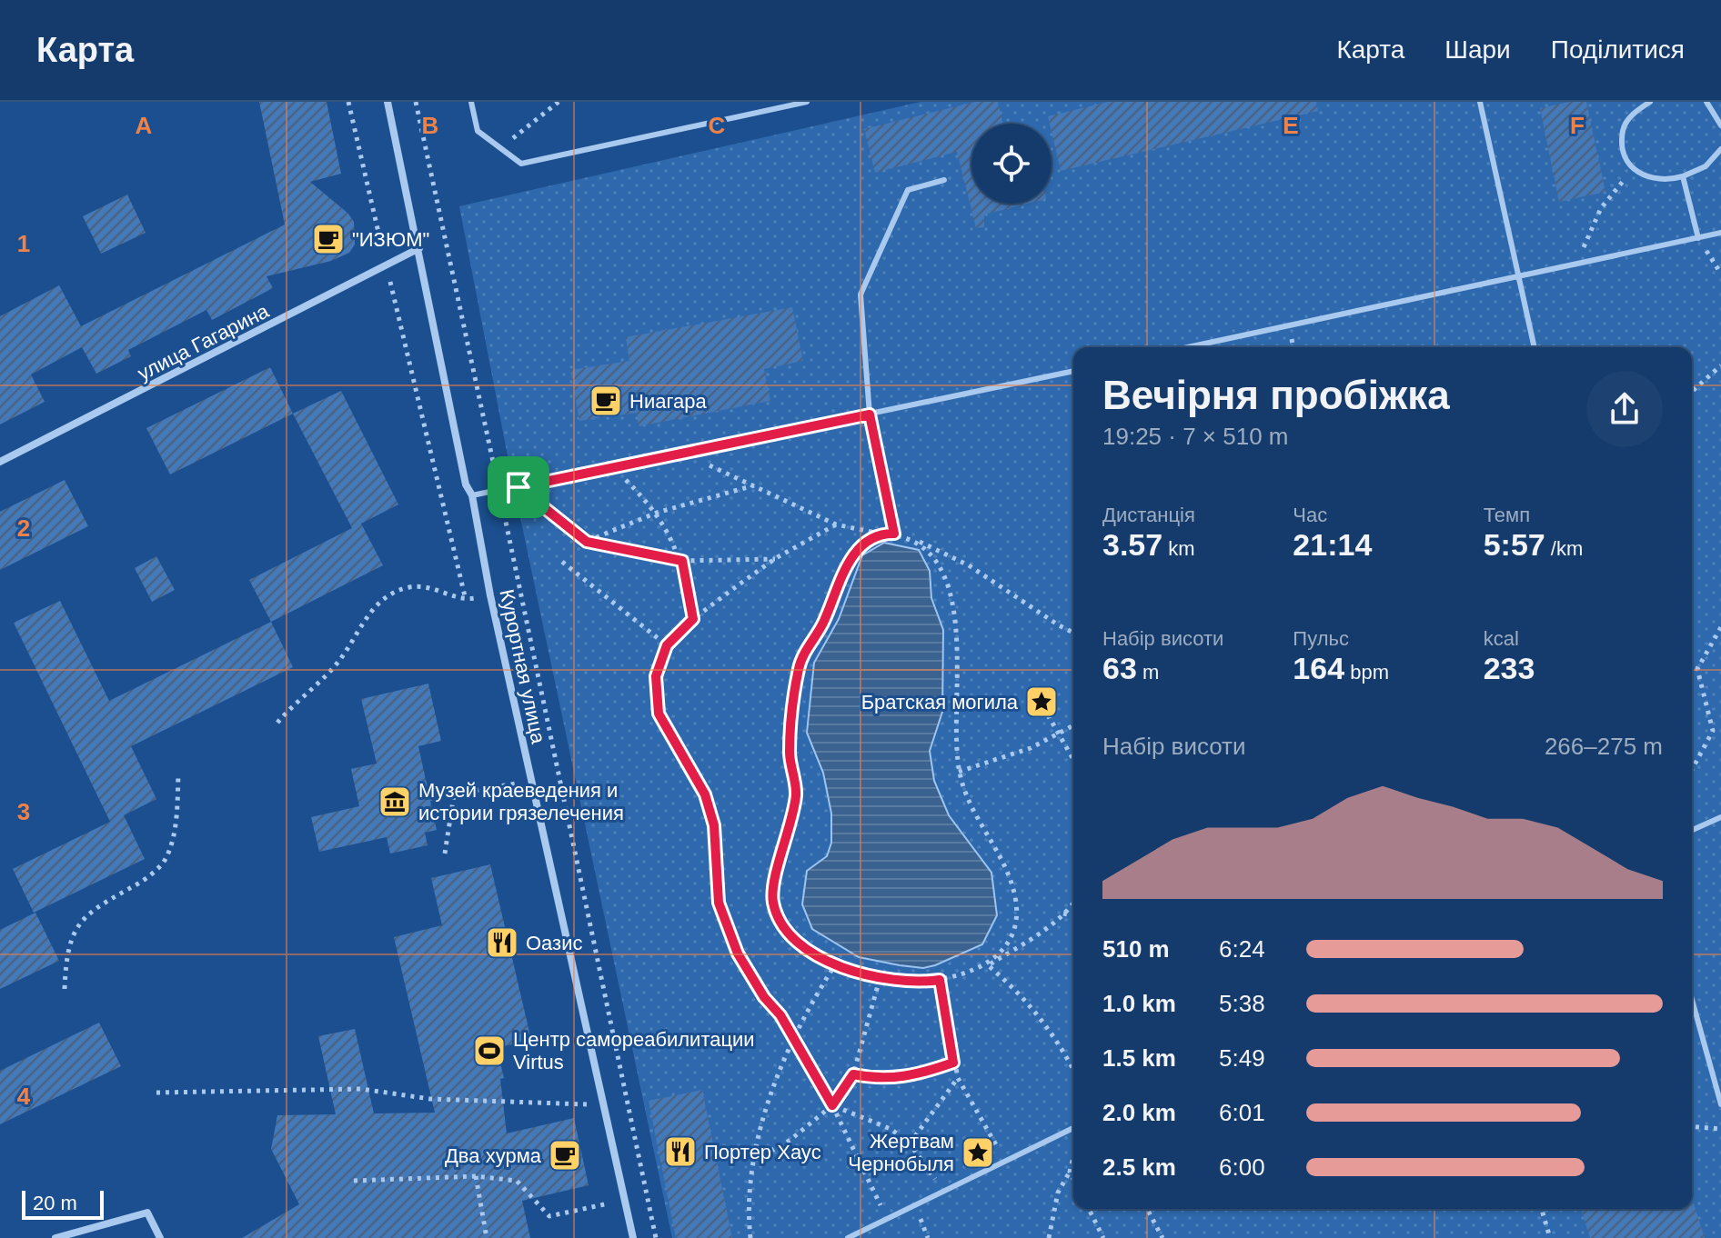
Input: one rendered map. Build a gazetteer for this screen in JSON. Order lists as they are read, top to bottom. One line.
{"streets":{"street":["улица Гагарина","Курортная улица"]},"crossings":[["улица Гагарина","Курортная улица"]],"places":{"cafe":["\"ИЗЮМ\"","Ниагара","Два хурма"],"place":["Братская могила","Жертвам Чернобыля"],"museum":["Музей краеведения и истории грязелечения"],"restaurant":["Оазис","Портер Хаус"],"sports":["Центр самореабилитации Virtus"]},"scale_bar":"20 m","page":{"header":"Карта","nav":["Карта","Шари","Поділитися"],"heading":["Вечірня пробіжка","19:25 · 7 × 510 m"],"stats":[["Дистанція","3.57 km"],["Час","21:14"],["Темп","5:57 /km"],["Набір висоти","63 m"],["Пульс","164 bpm"],["kcal","233"]],"chart":["Набір висоти","266–275 m"],"list":[{"name":"510 m","note":"6:24"},{"name":"1.0 km","note":"5:38"},{"name":"1.5 km","note":"5:49"},{"name":"2.0 km","note":"6:01"},{"name":"2.5 km","note":"6:00"}],"scale":"20 m"},"grid":{"columns":["A","B","C","E","F"],"rows":["1","2","3","4"]}}
